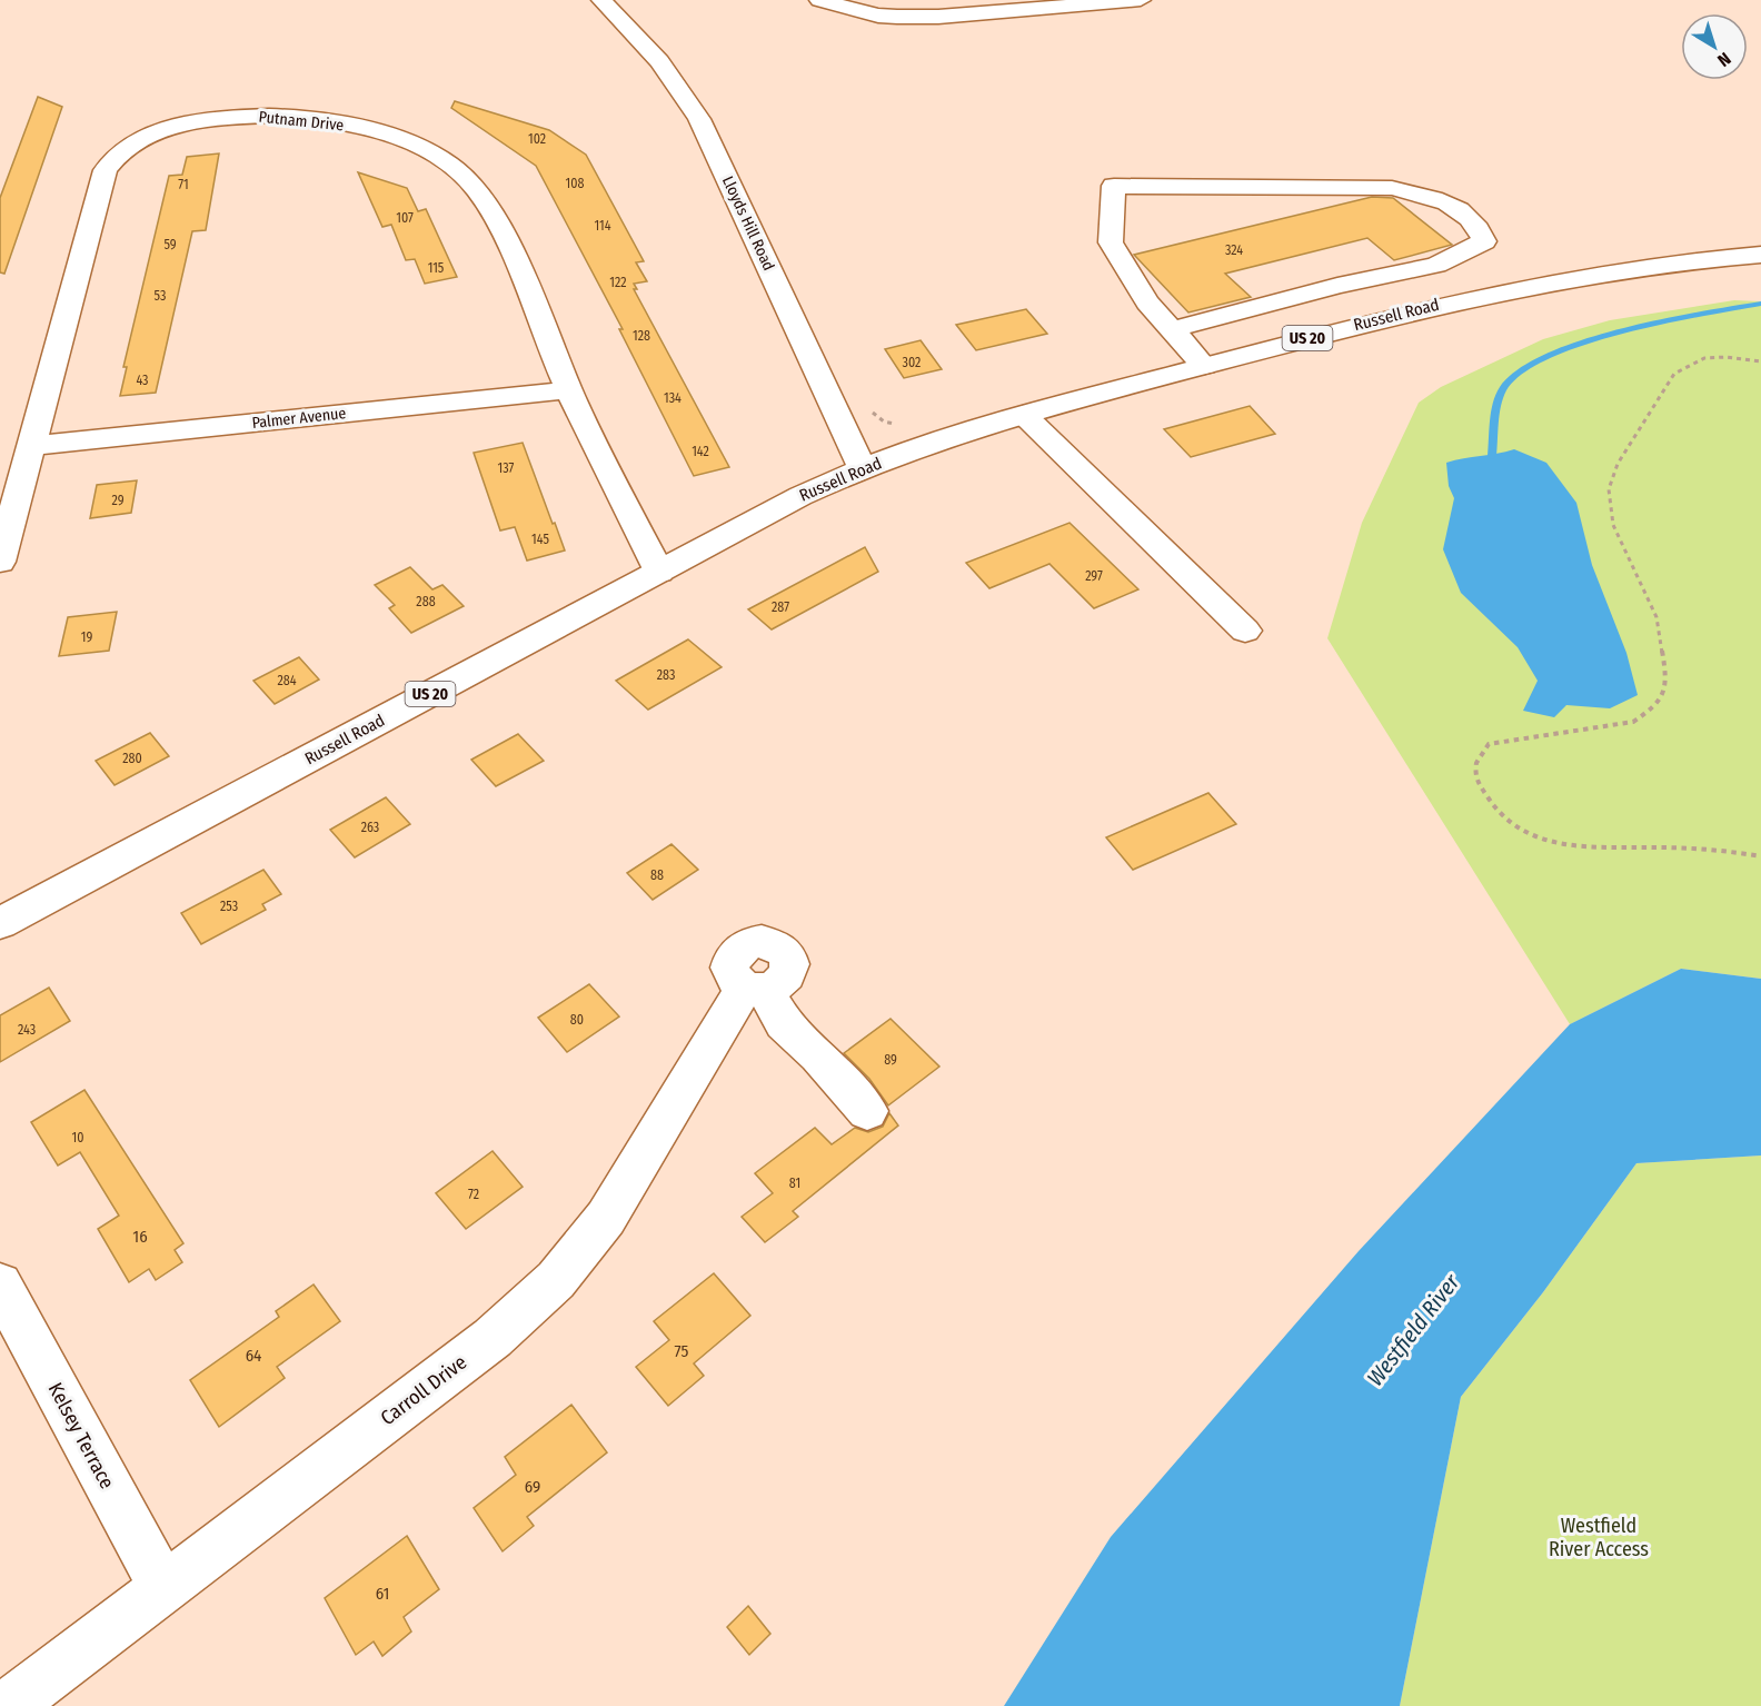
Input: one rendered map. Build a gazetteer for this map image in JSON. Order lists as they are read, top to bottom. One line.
{"streets":{"street":["Putnam Drive","Lloyds Hill Road","Russell Road","US 20","Palmer Avenue","Carroll Drive","Kelsey Terrace"]},"crossings":[["Putnam Drive","Russell Road"],["Putnam Drive","Palmer Avenue"],["Lloyds Hill Road","Russell Road"],["Carroll Drive","Kelsey Terrace"]],"water":["Westfield River"],"parks":["Westfield River Access"],"house_numbers":["102","108","71","107","114","59","324","115","122","53","128","302","43","134","142","137","29","145","297","288","287","19","283","284","280","263","88","253","80","243","89","10","81","72","16","75","64","69","61"],"north":"bottom right"}
